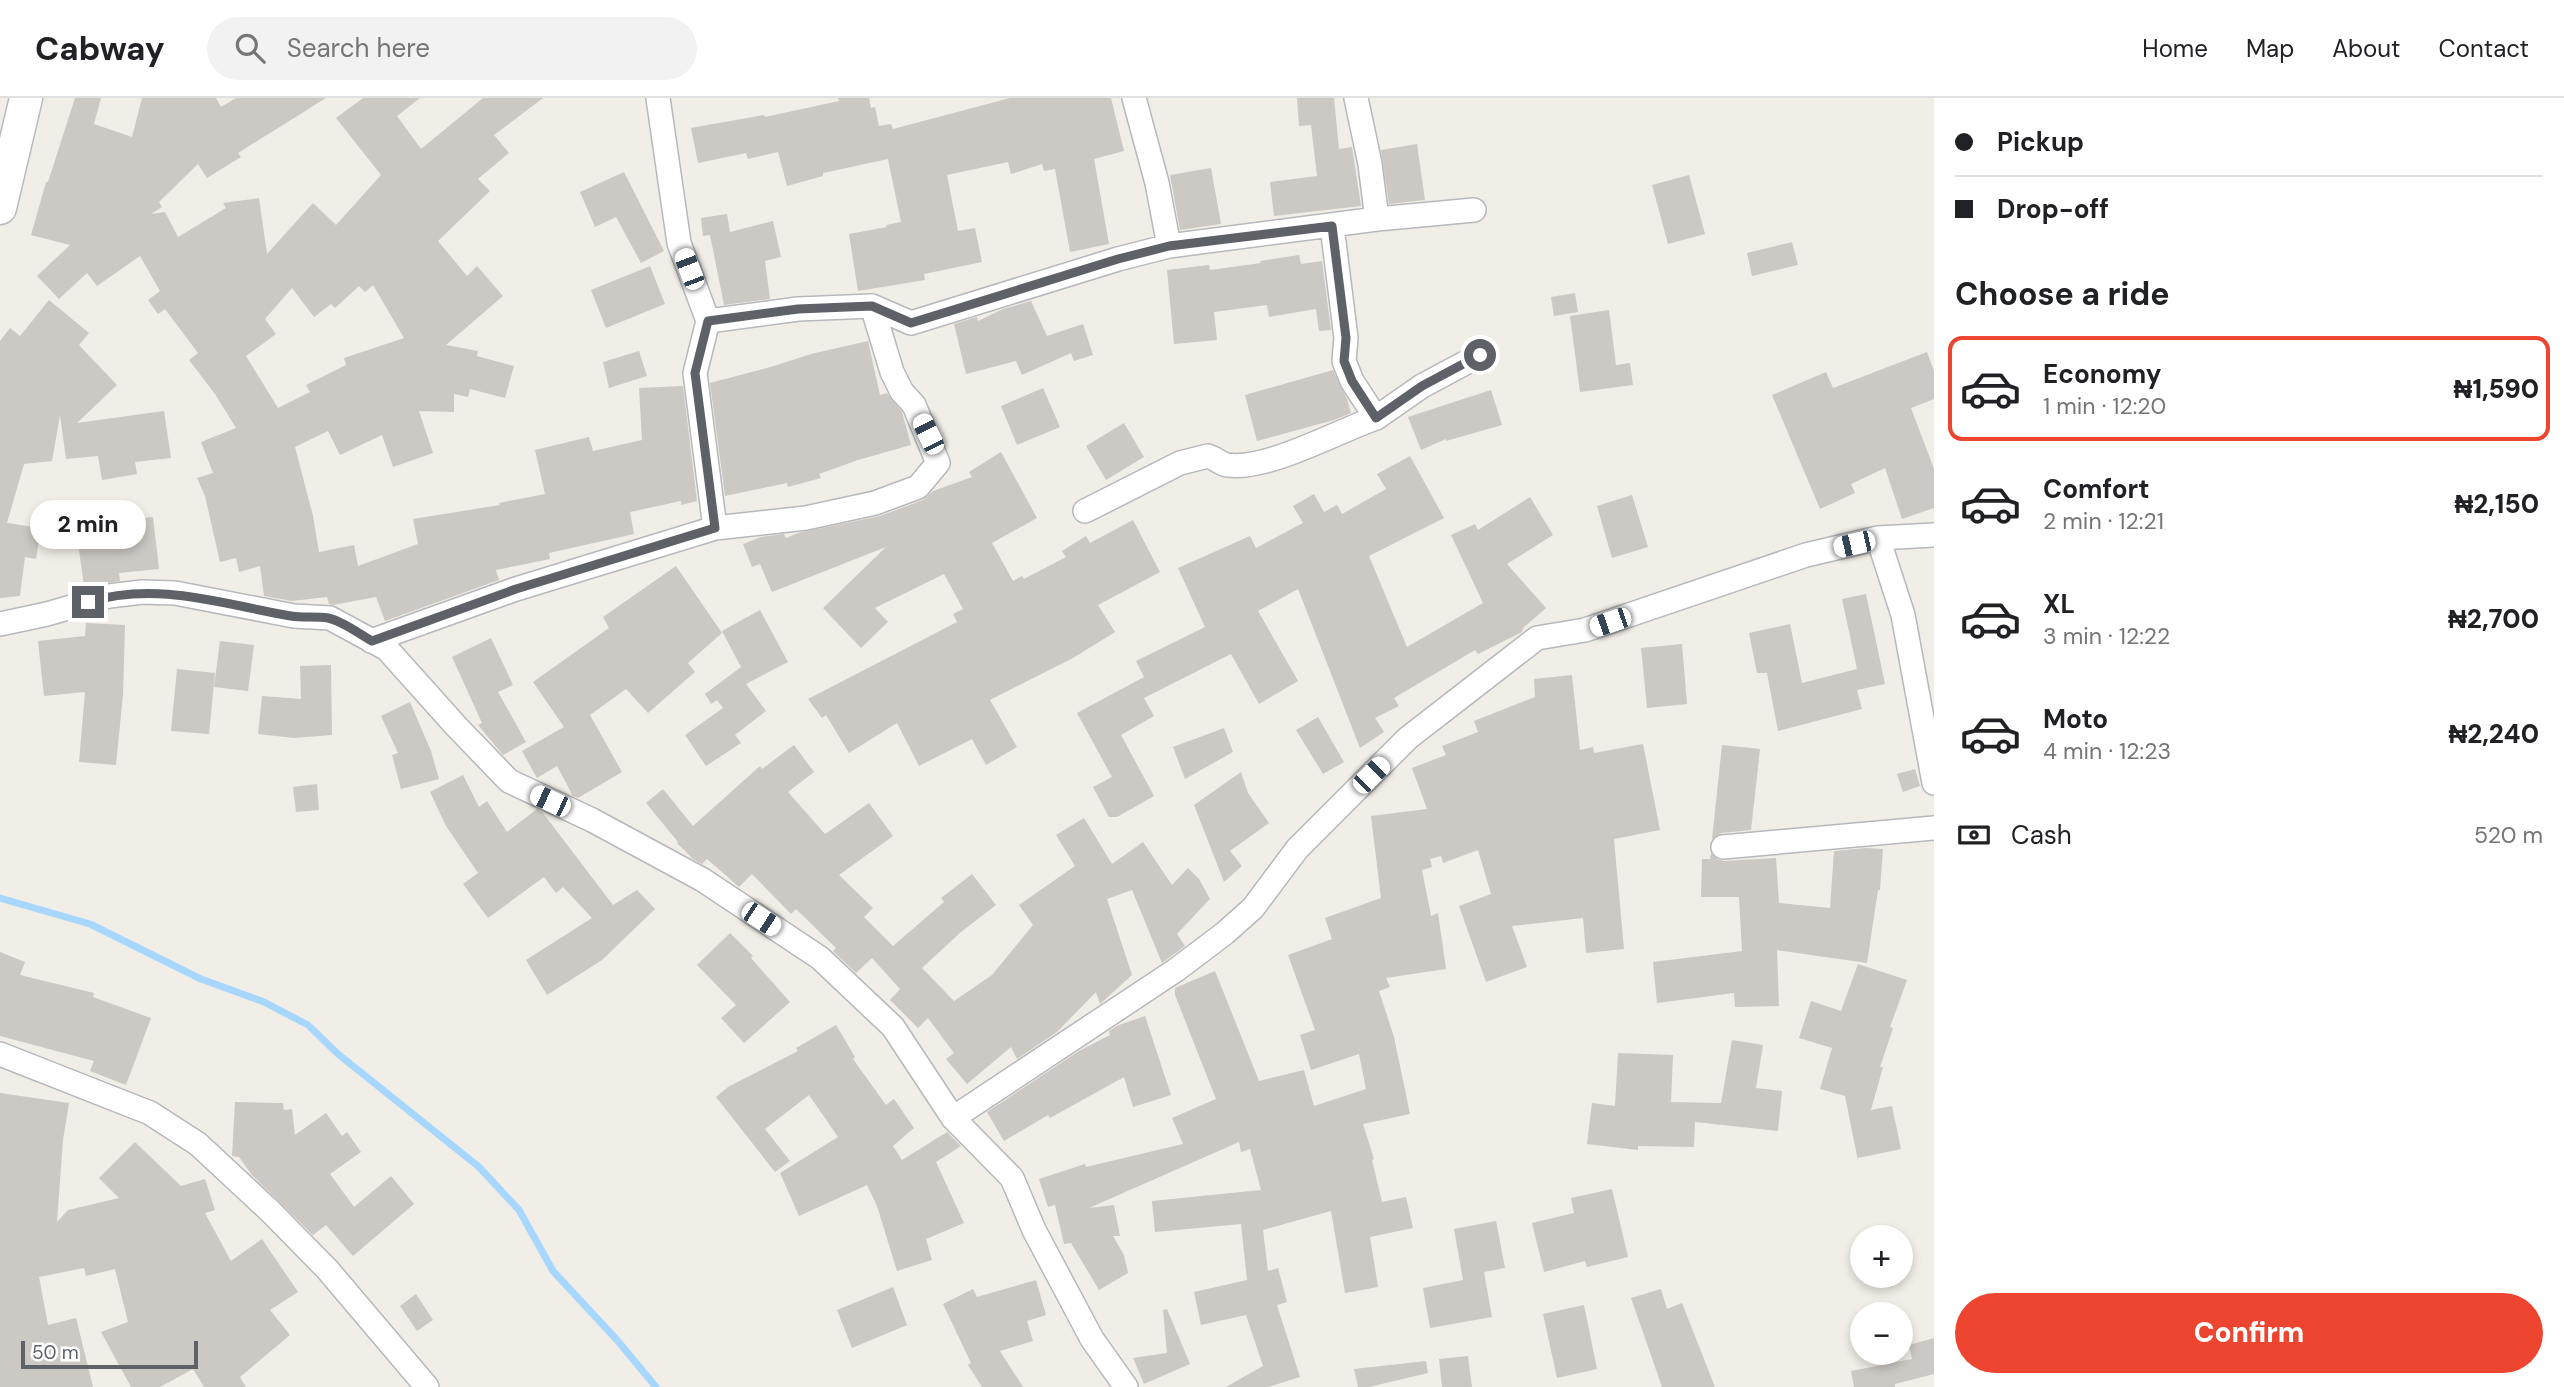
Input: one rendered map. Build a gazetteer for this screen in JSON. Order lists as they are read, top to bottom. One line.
{"scale_bar":"50 m","page":{"header":"Cabway","search":"Search here","nav":["Home","Map","About","Contact"],"banner":["Pickup","Drop-off"],"heading":"Choose a ride","list":[{"name":"Economy","note":"1 min · 12:20","value":"₦1,590"},{"name":"Comfort","note":"2 min · 12:21","value":"₦2,150"},{"name":"XL","note":"3 min · 12:22","value":"₦2,700"},{"name":"Moto","note":"4 min · 12:23","value":"₦2,240"}],"bubble":"2 min","pay":["Cash","520 m"],"map_buttons":["+","−"],"buttons":"Confirm","scale":"50 m"}}
